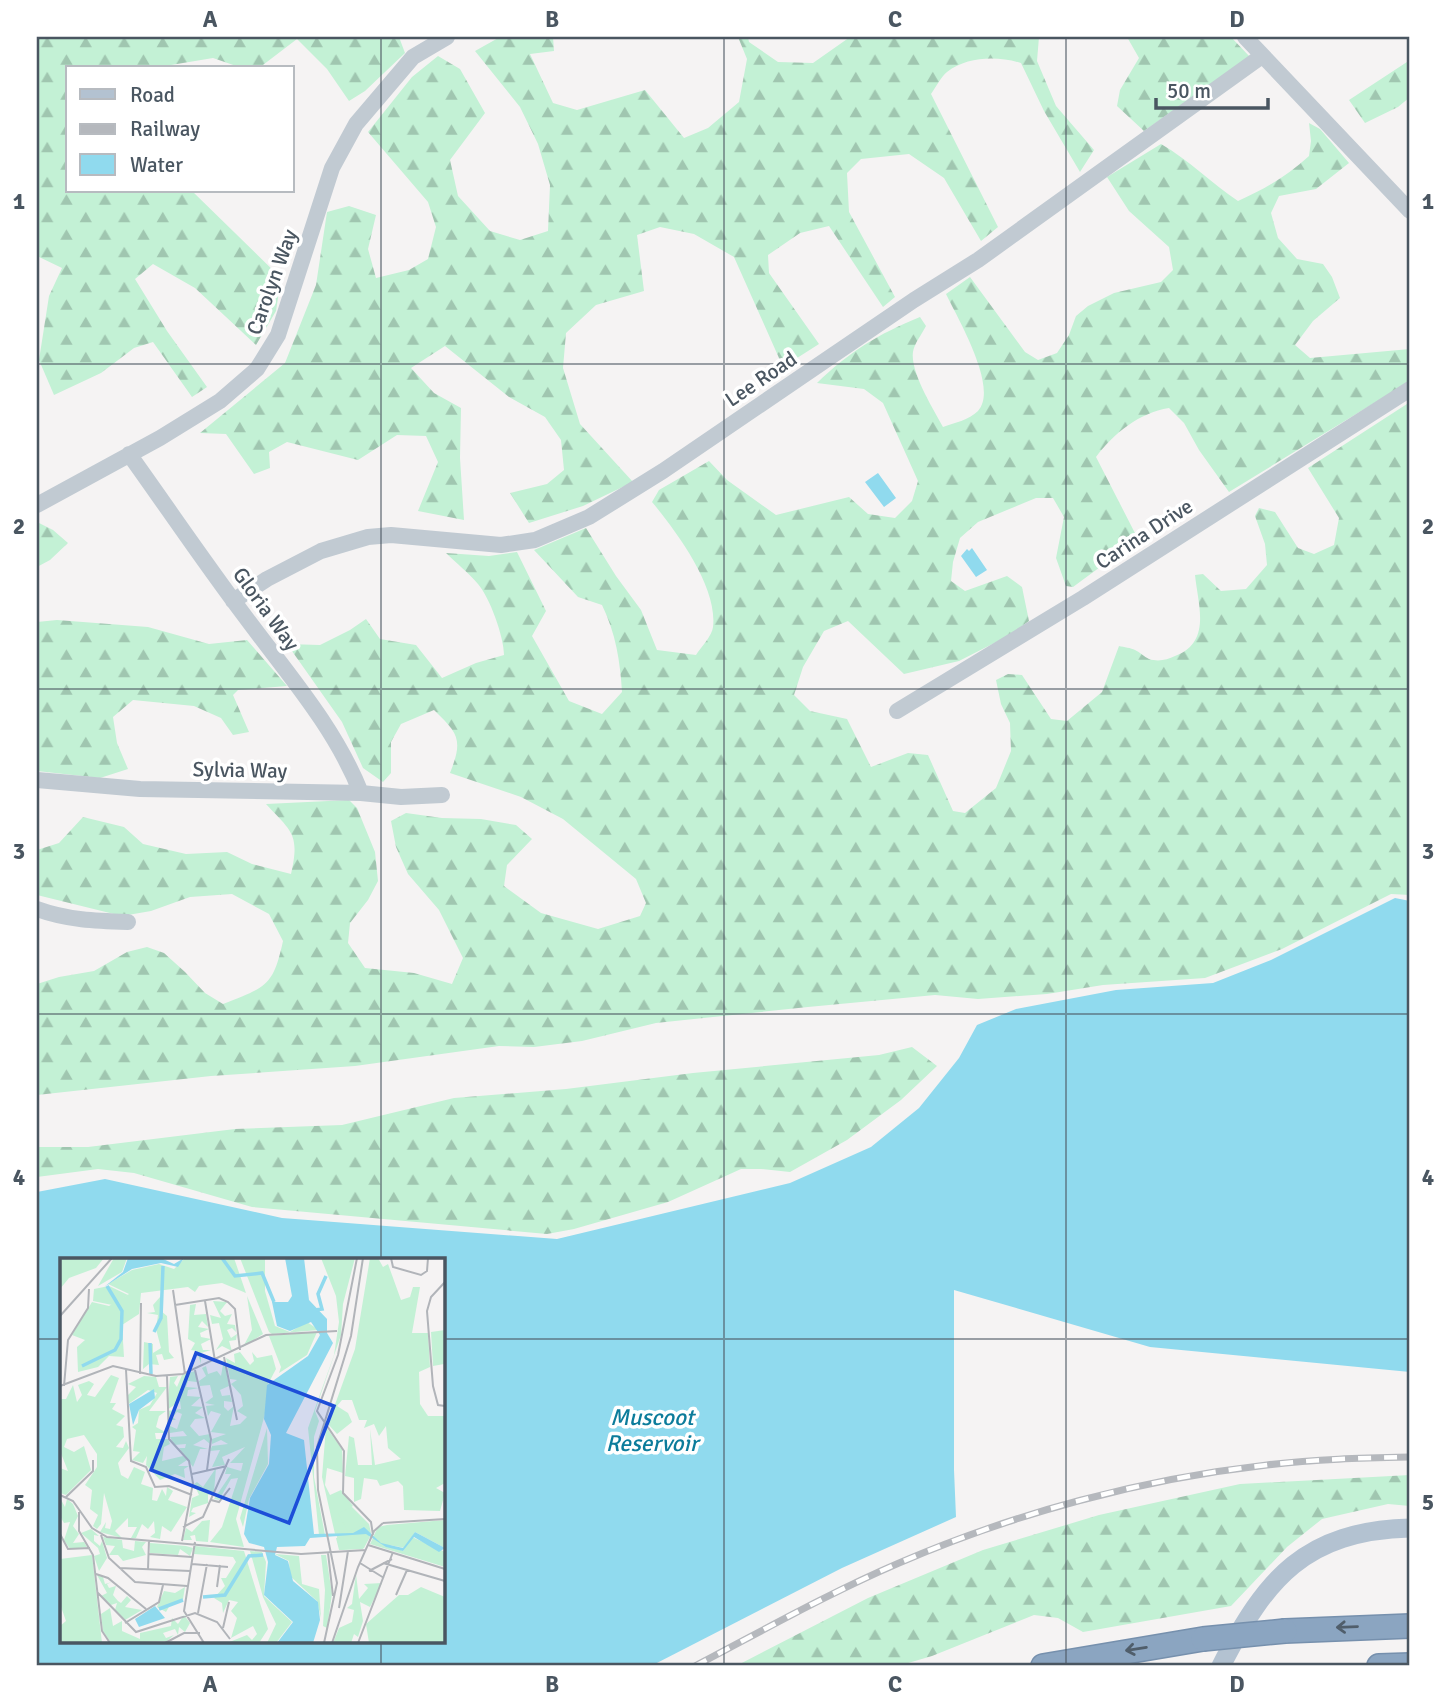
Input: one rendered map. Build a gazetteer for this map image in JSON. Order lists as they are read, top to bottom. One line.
{"streets":{"street":["Carolyn Way","Lee Road","Carina Drive","Gloria Way","Sylvia Way"]},"crossings":[["Carolyn Way","Gloria Way"],["Lee Road","Gloria Way"],["Gloria Way","Sylvia Way"]],"water":["Muscoot Reservoir"],"legend":["Road","Railway","Water"],"scale_bar":"50 m","grid":{"columns":["A","B","C","D"],"rows":["1","2","3","4","5"]}}
